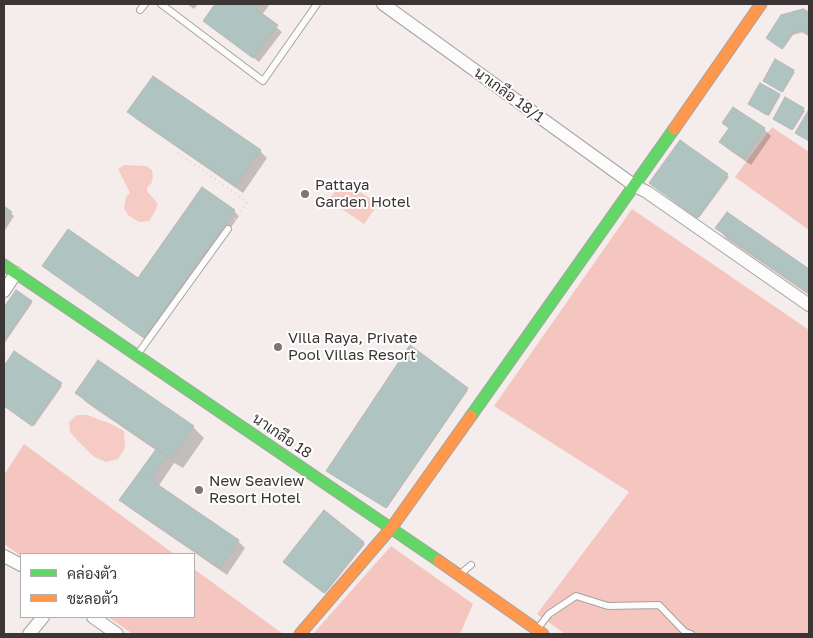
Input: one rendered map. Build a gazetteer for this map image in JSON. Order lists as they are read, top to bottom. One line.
{"streets":{"street":["นาเกลือ 18/1","นาเกลือ 18"]},"places":["Pattaya Garden Hotel","Villa Raya, Private Pool Villas Resort","New Seaview Resort Hotel"],"legend":["คล่องตัว","ชะลอตัว"]}
